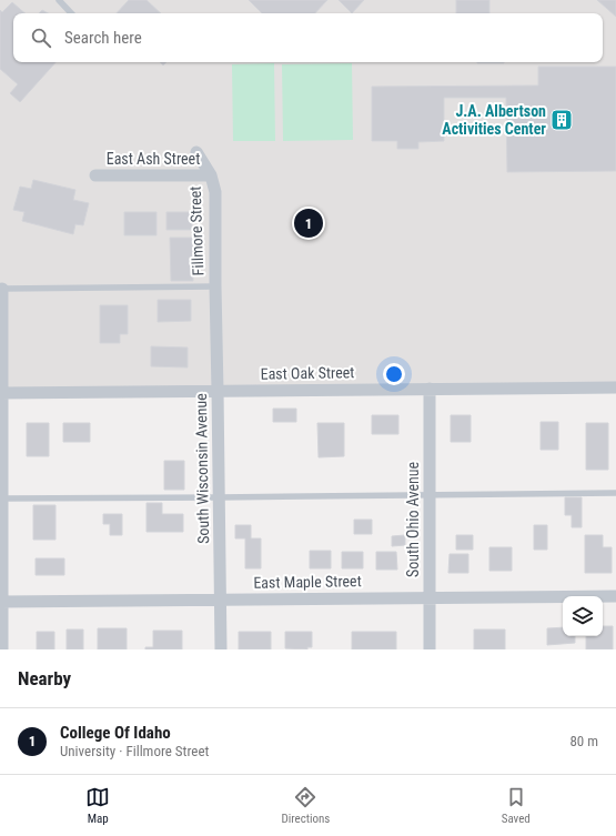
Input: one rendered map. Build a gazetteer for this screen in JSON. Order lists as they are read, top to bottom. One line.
{"streets":{"street":["East Ash Street","Fillmore Street","East Oak Street","South Wisconsin Avenue","South Ohio Avenue","East Maple Street"]},"crossings":[["East Ash Street","Fillmore Street"],["Fillmore Street","South Wisconsin Avenue"],["East Oak Street","South Wisconsin Avenue"],["East Oak Street","South Ohio Avenue"],["South Wisconsin Avenue","East Maple Street"],["South Ohio Avenue","East Maple Street"]],"places":{"building":["J.A. Albertson Activities Center"]},"page":{"search":"Search here","pins":"1","heading":"Nearby","list":[{"mark":"1","name":"College Of Idaho","note":"University · Fillmore Street","value":"80 m"}],"nav":["Map","Directions","Saved"]}}
